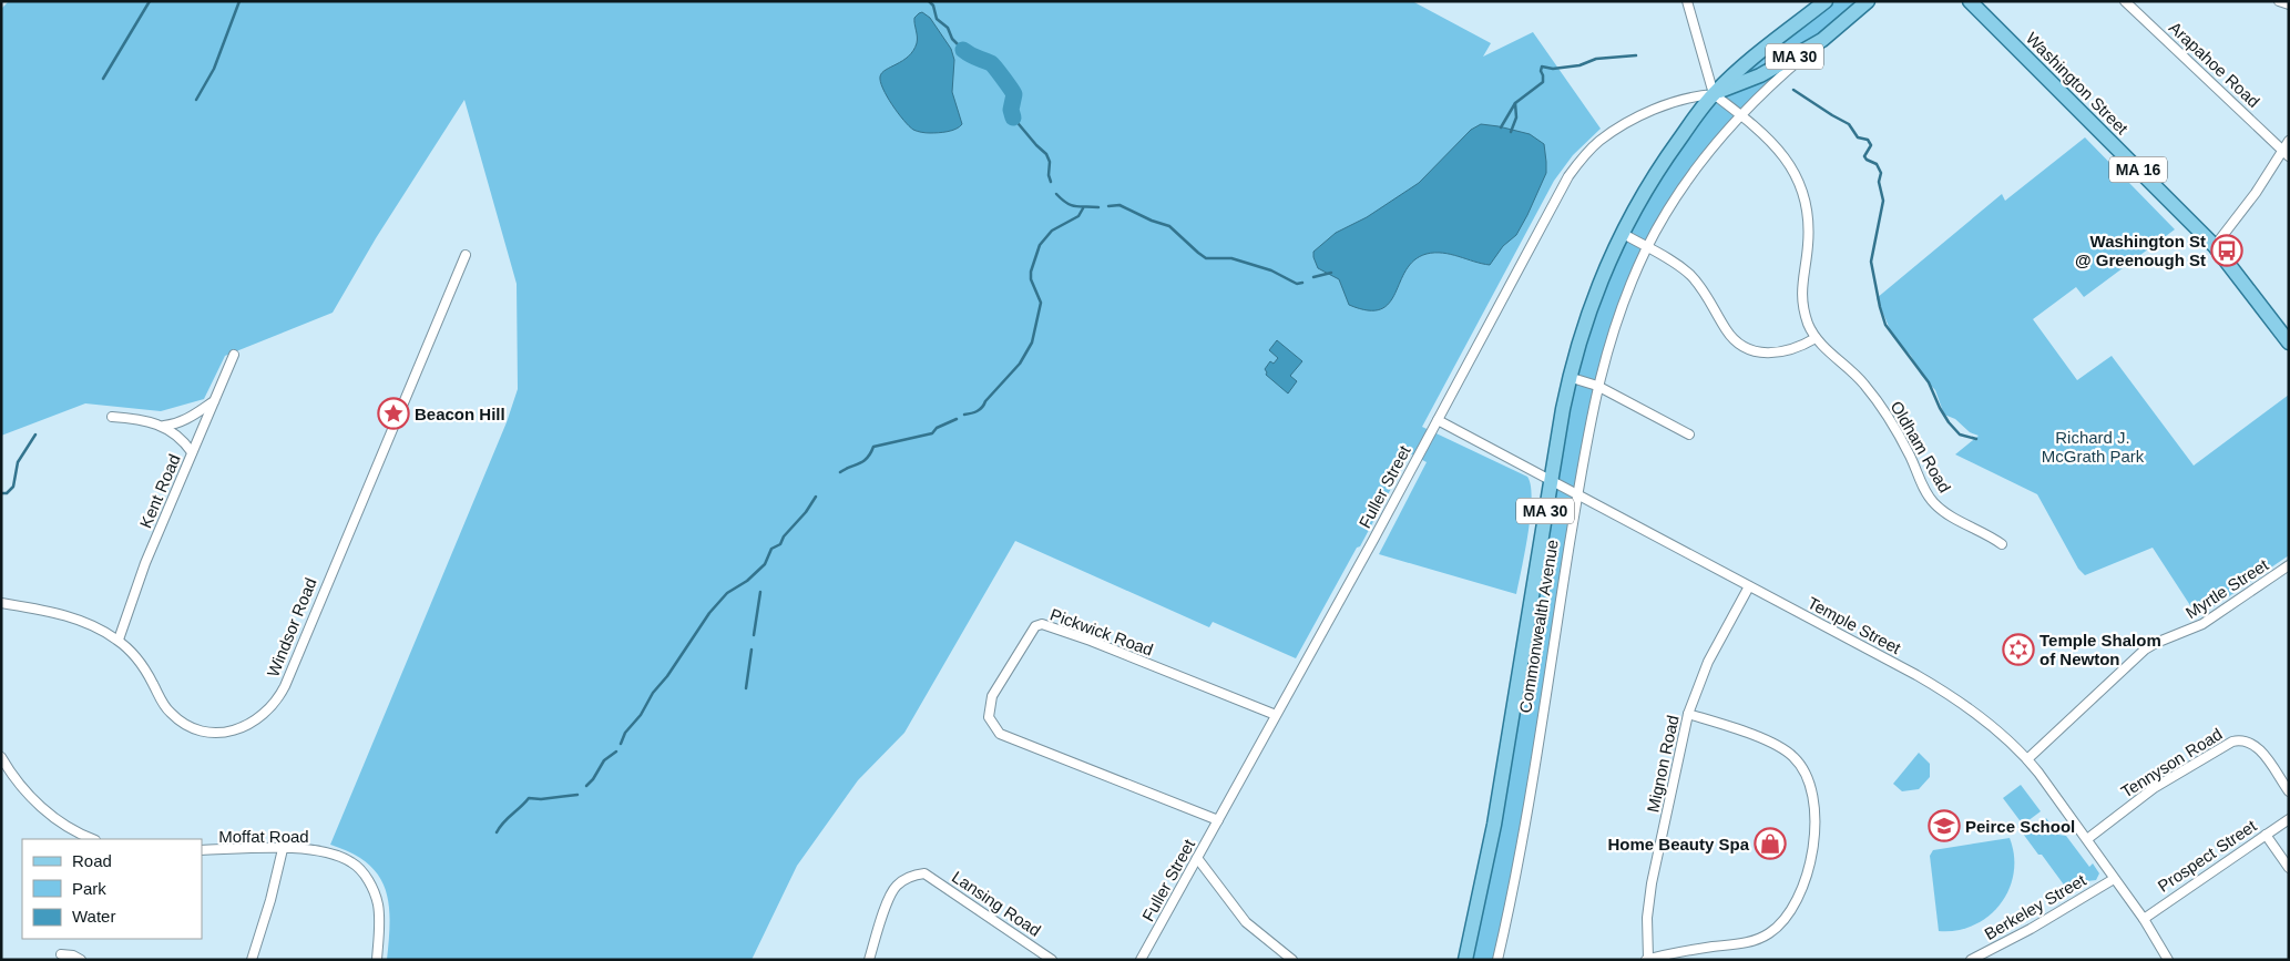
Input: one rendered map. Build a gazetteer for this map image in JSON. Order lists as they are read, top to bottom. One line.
{"streets":{"main road":["MA 30","Washington Street","MA 16","Commonwealth Avenue"],"street":["Arapahoe Road","Oldham Road","Fuller Street","Kent Road","Myrtle Street","Temple Street","Windsor Road","Pickwick Road","Tennyson Road","Mignon Road","Moffat Road","Prospect Street","Lansing Road","Berkeley Street"]},"crossings":[["Oldham Road","Fuller Street"],["Oldham Road","Commonwealth Avenue"],["Fuller Street","Temple Street"],["Fuller Street","Commonwealth Avenue"],["Fuller Street","Pickwick Road"],["Kent Road","Windsor Road"],["Myrtle Street","Temple Street"],["Temple Street","Commonwealth Avenue"],["Temple Street","Tennyson Road"],["Temple Street","Mignon Road"],["Temple Street","Prospect Street"],["Temple Street","Berkeley Street"]],"parks":["Richard J. McGrath Park"],"places":{"bus stop":["Washington St @ Greenough St"],"place":["Beacon Hill"],"synagogue":["Temple Shalom of Newton"],"school or university":["Peirce School"],"shop":["Home Beauty Spa"]},"legend":["Road","Park","Water"]}
